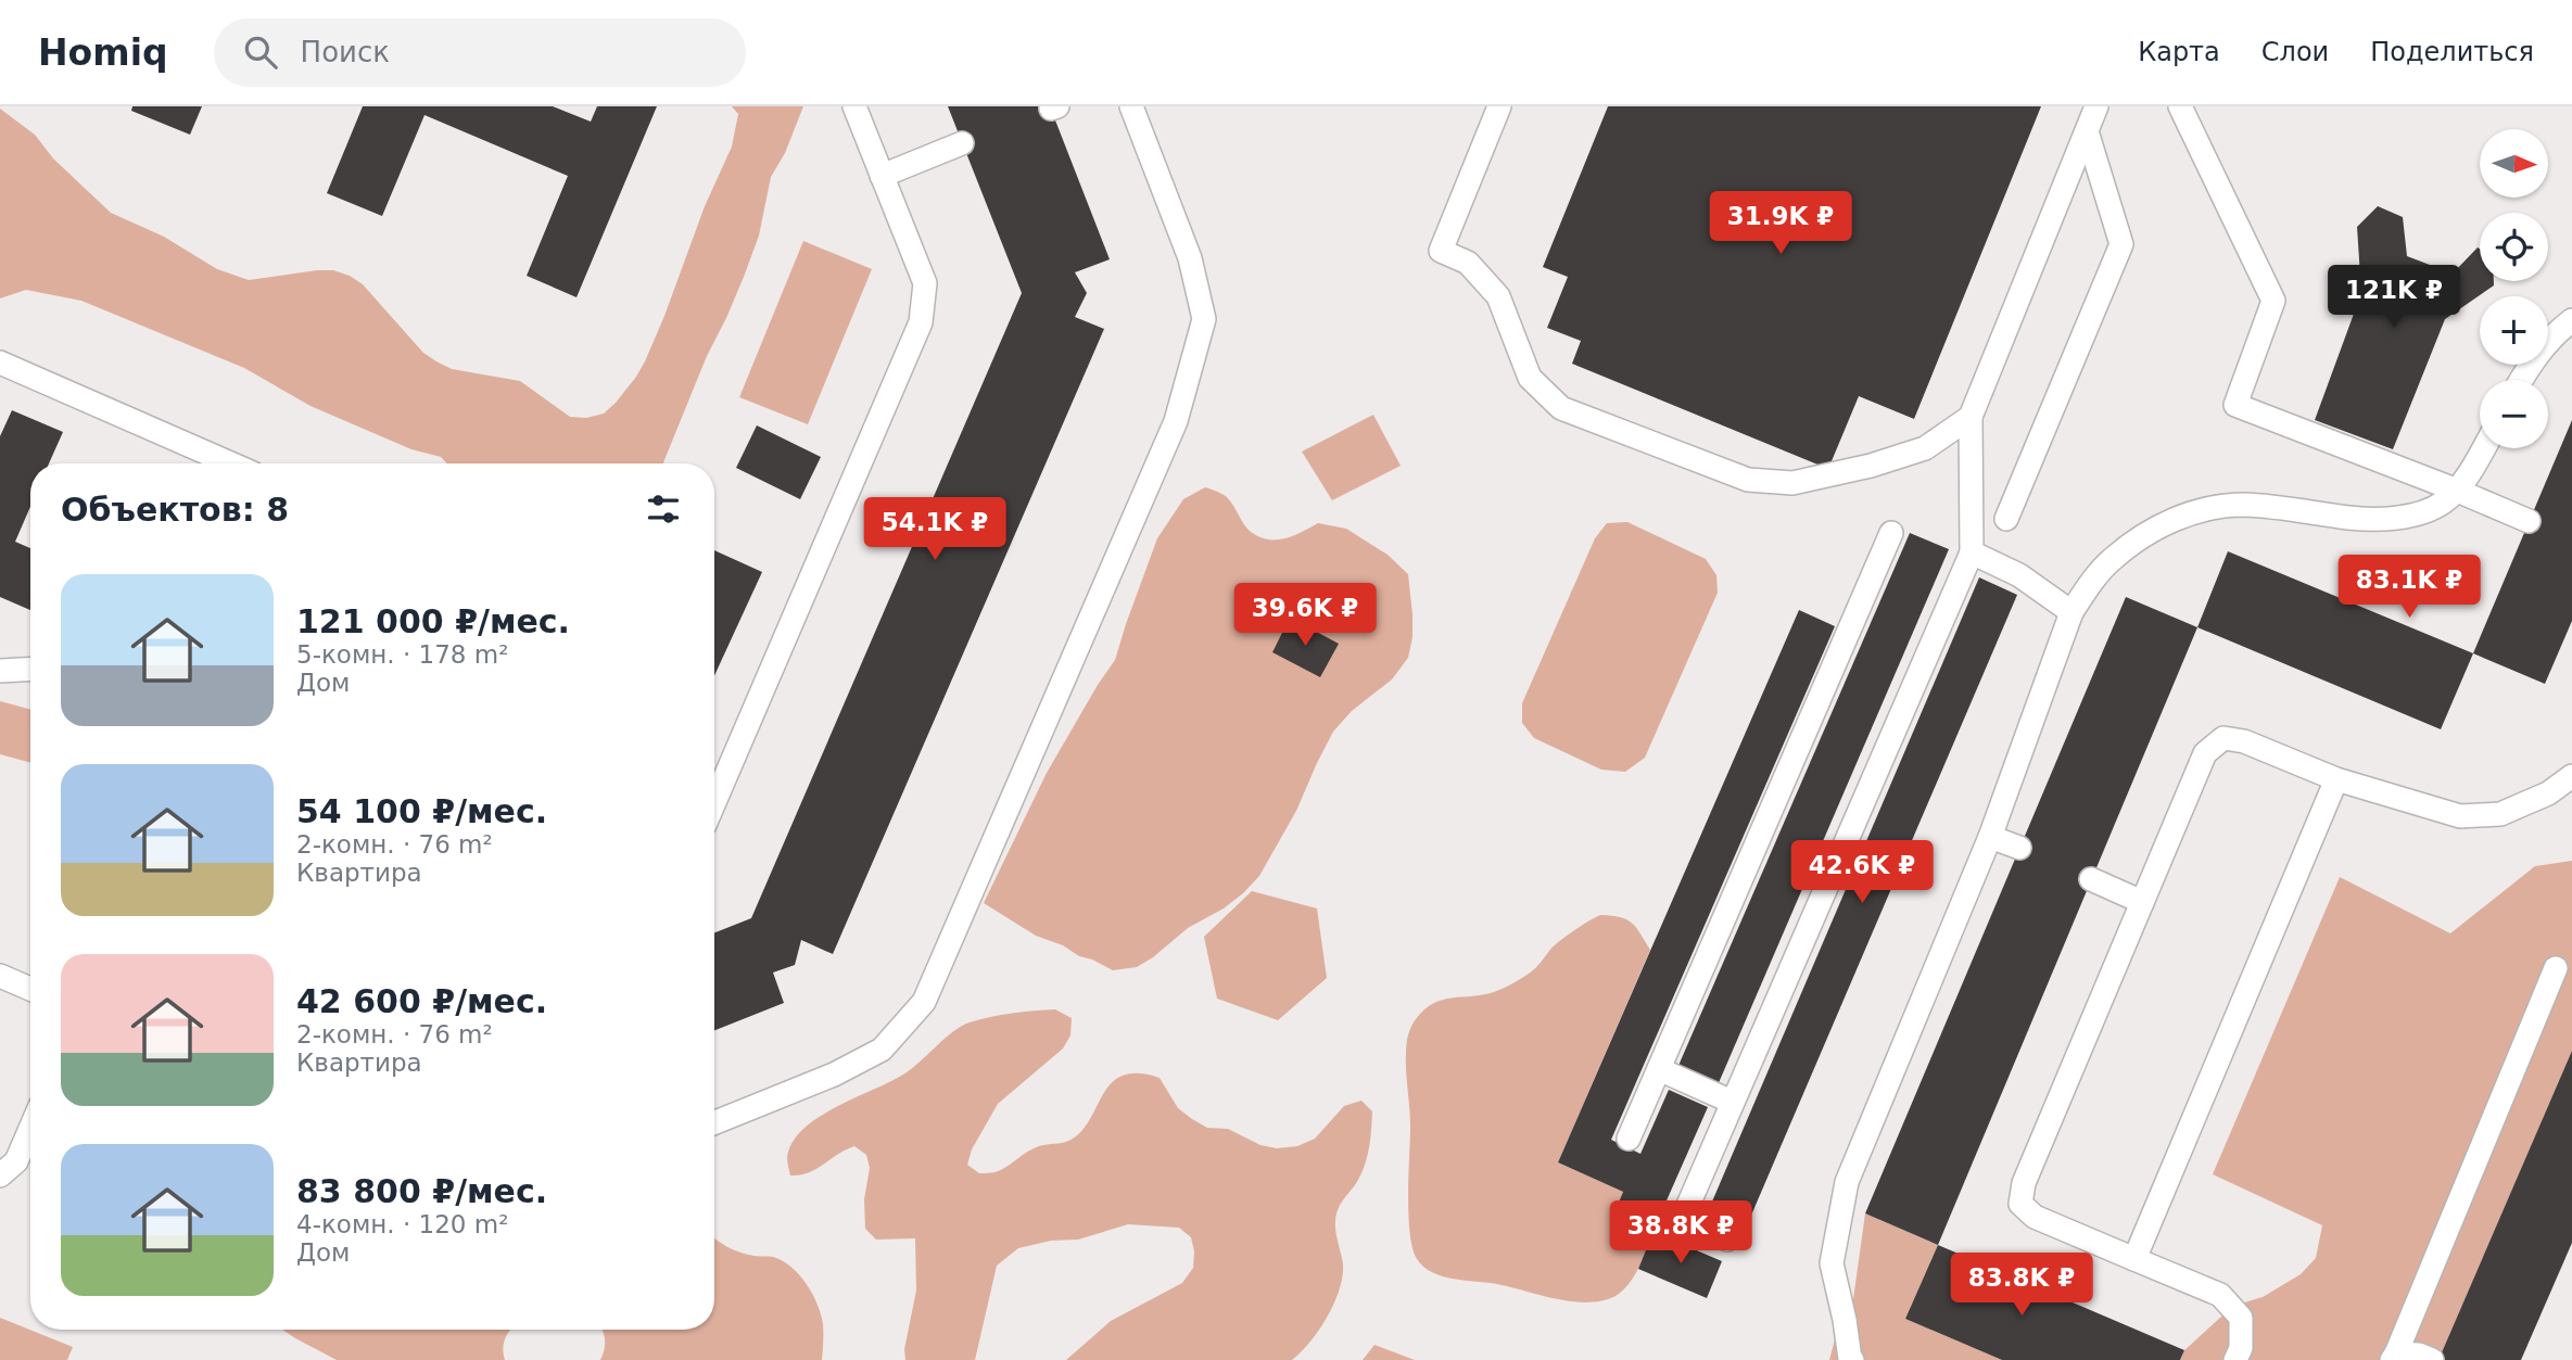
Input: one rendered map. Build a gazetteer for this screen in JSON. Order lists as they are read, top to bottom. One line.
{"north":"right","page":{"header":"Homiq","search":"Поиск","nav":["Карта","Слои","Поделиться"],"map_buttons":["+","−"],"price":["31.9K ₽","121K ₽","54.1K ₽","83.1K ₽","39.6K ₽","42.6K ₽","38.8K ₽","83.8K ₽"],"heading":"Объектов: 8","list":[{"name":"121 000 ₽/мес.","note":"5-комн. · 178 m² · Дом"},{"name":"54 100 ₽/мес.","note":"2-комн. · 76 m² · Квартира"},{"name":"42 600 ₽/мес.","note":"2-комн. · 76 m² · Квартира"},{"name":"83 800 ₽/мес.","note":"4-комн. · 120 m² · Дом"}]}}
